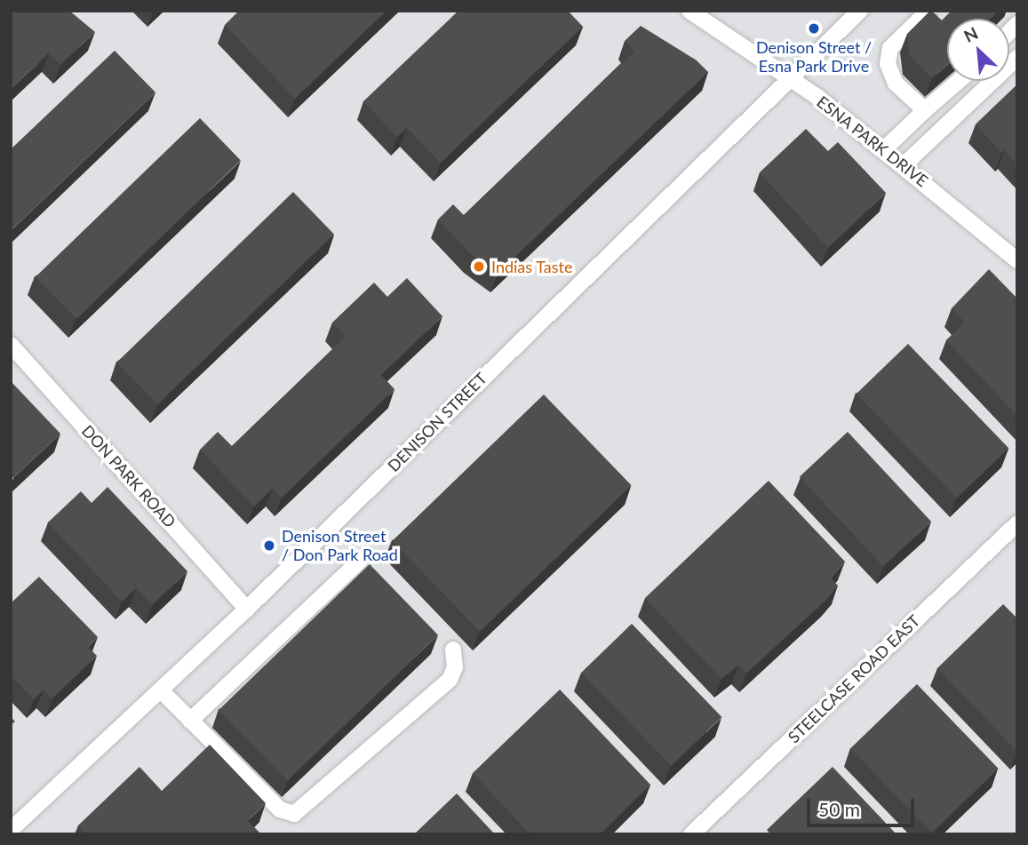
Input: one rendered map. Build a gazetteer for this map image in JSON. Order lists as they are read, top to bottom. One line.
{"streets":{"street":["ESNA PARK DRIVE","DENISON STREET","DON PARK ROAD","STEELCASE ROAD EAST"]},"crossings":[["ESNA PARK DRIVE","DENISON STREET"],["DENISON STREET","DON PARK ROAD"]],"places":["Denison Street / Esna Park Drive","Indias Taste","Denison Street / Don Park Road"],"scale_bar":"50 m","north":"top left"}
